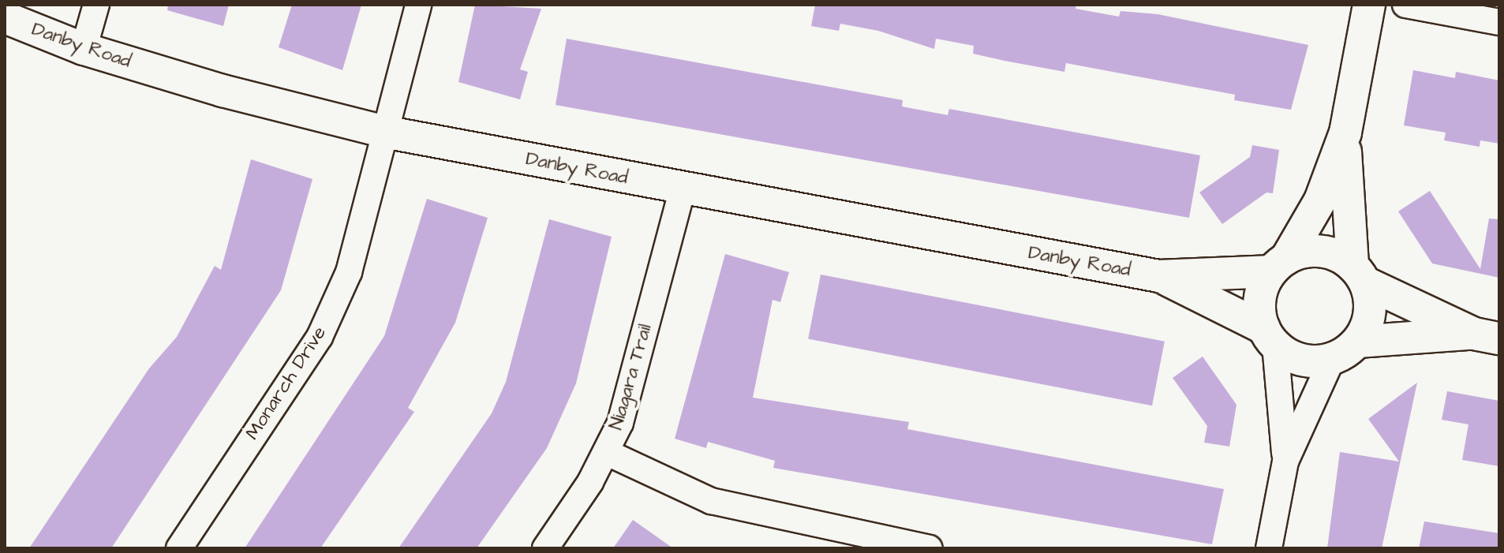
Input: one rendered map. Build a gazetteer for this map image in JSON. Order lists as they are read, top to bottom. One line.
{"streets":{"street":["Danby Road","Niagara Trail","Monarch Drive"]},"crossings":[["Danby Road","Niagara Trail"],["Danby Road","Monarch Drive"]]}
